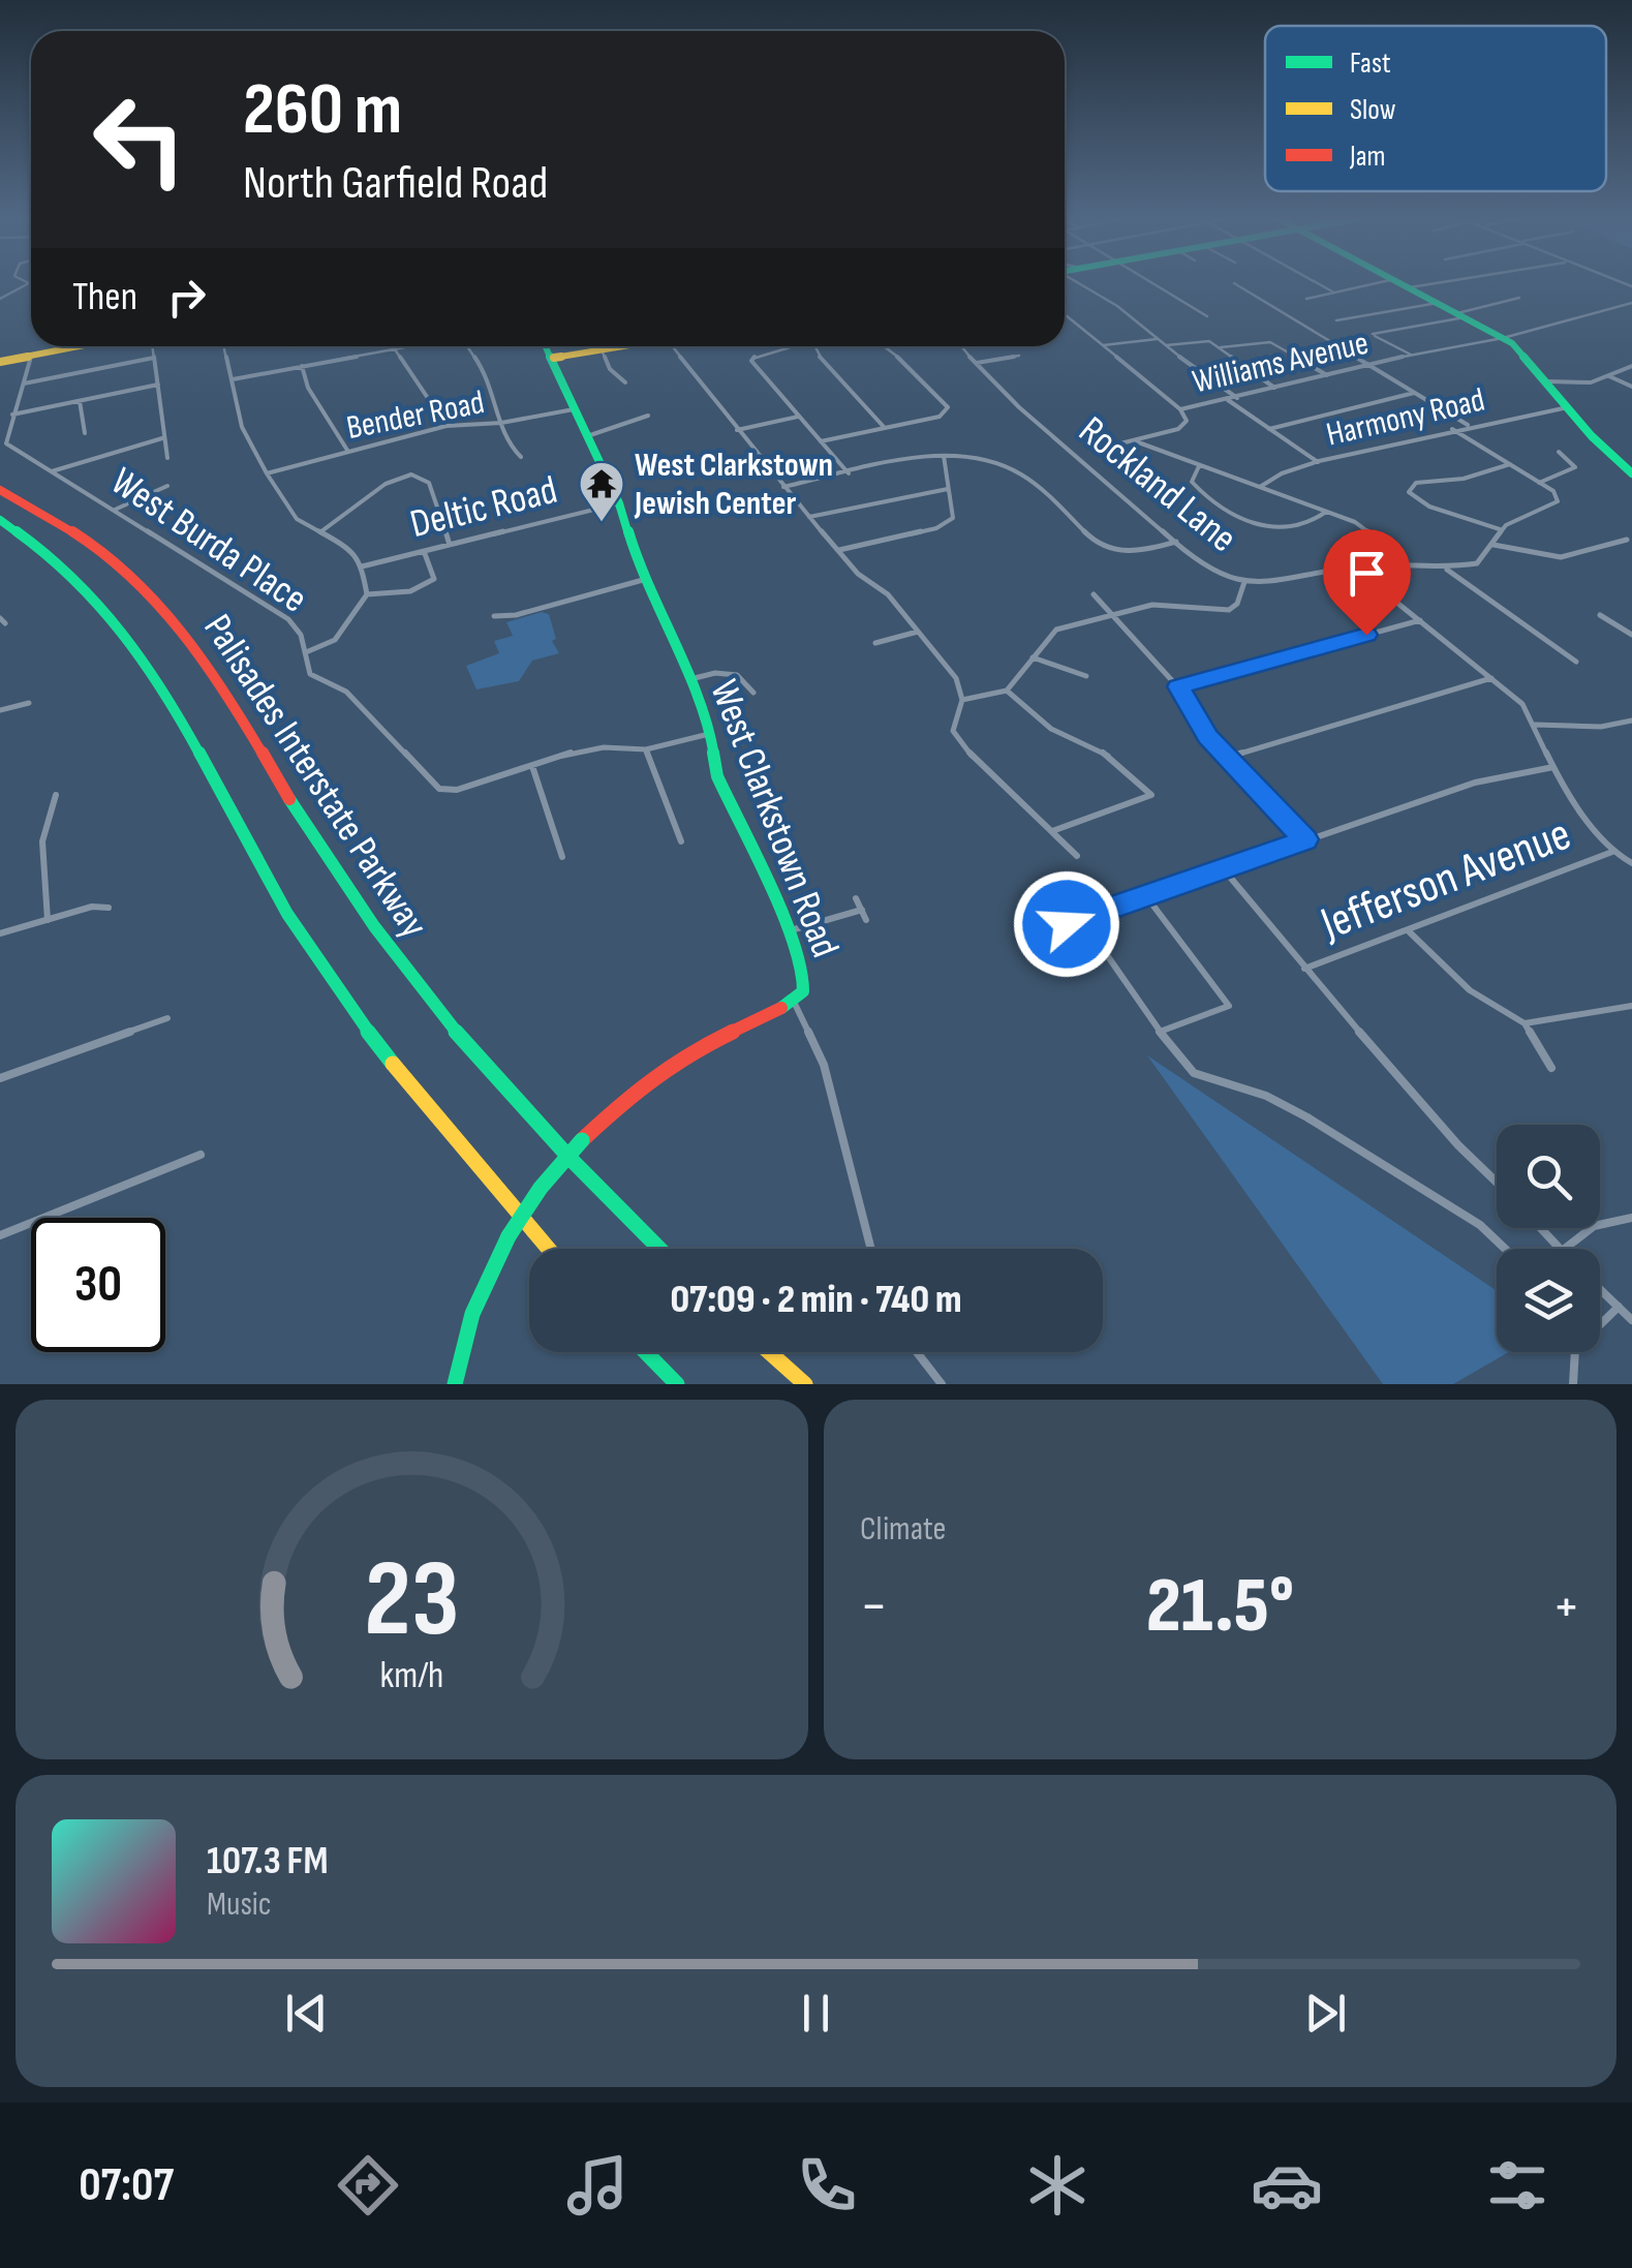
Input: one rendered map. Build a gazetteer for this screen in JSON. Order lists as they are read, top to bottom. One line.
{"streets":{"main road":["Palisades Interstate Parkway","West Clarkstown Road"],"street":["Williams Avenue","Bender Road","Harmony Road","Rockland Lane","Deltic Road","West Burda Place","Jefferson Avenue"]},"crossings":[["Bender Road","West Clarkstown Road"],["Deltic Road","West Clarkstown Road"],["West Burda Place","West Clarkstown Road"]],"places":{"temple":["West Clarkstown Jewish Center"]},"legend":["Fast","Slow","Jam"],"page":{"turn":["260 m","North Garfield Road"],"then":"Then","limit":"30","trip":"07:09 · 2 min · 740 m","tile":"Climate","heat":["−","21.5°","+"],"song":["107.3 FM","Music"],"tabs":"07:07","gauge":["23","km/h"]}}
